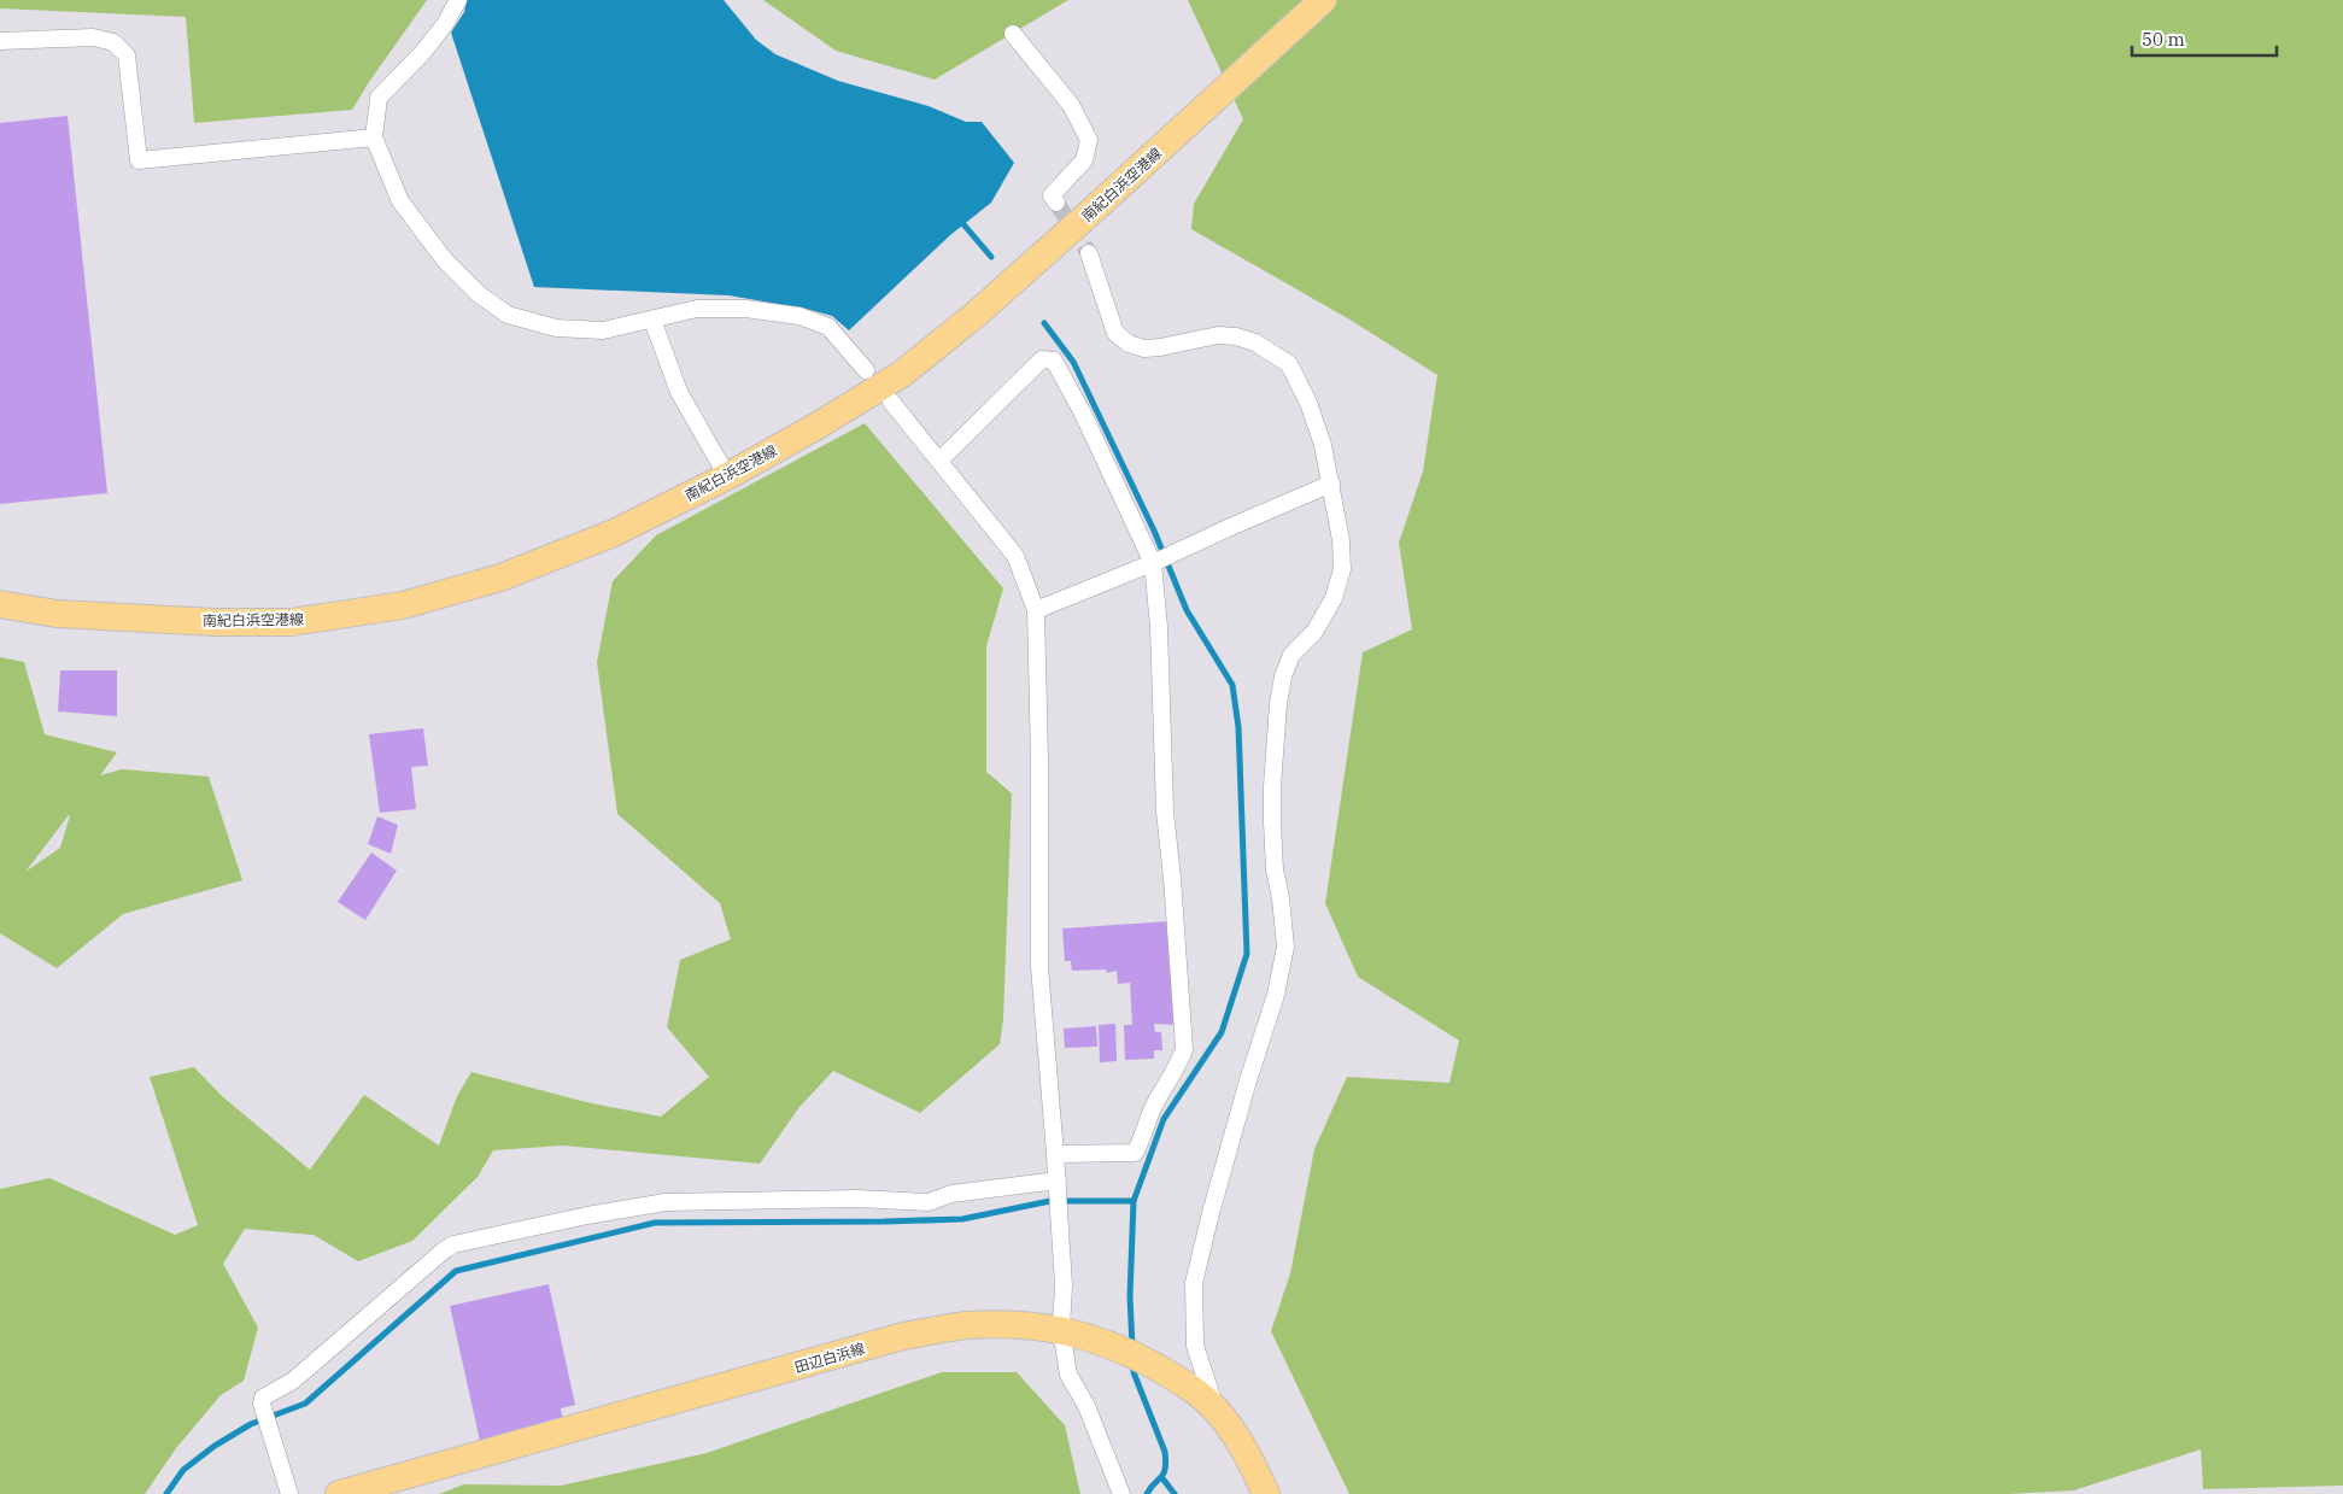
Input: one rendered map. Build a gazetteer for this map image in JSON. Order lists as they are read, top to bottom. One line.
{"streets":{"main road":["南紀白浜空港線","田辺白浜線"]},"scale_bar":"50 m"}
